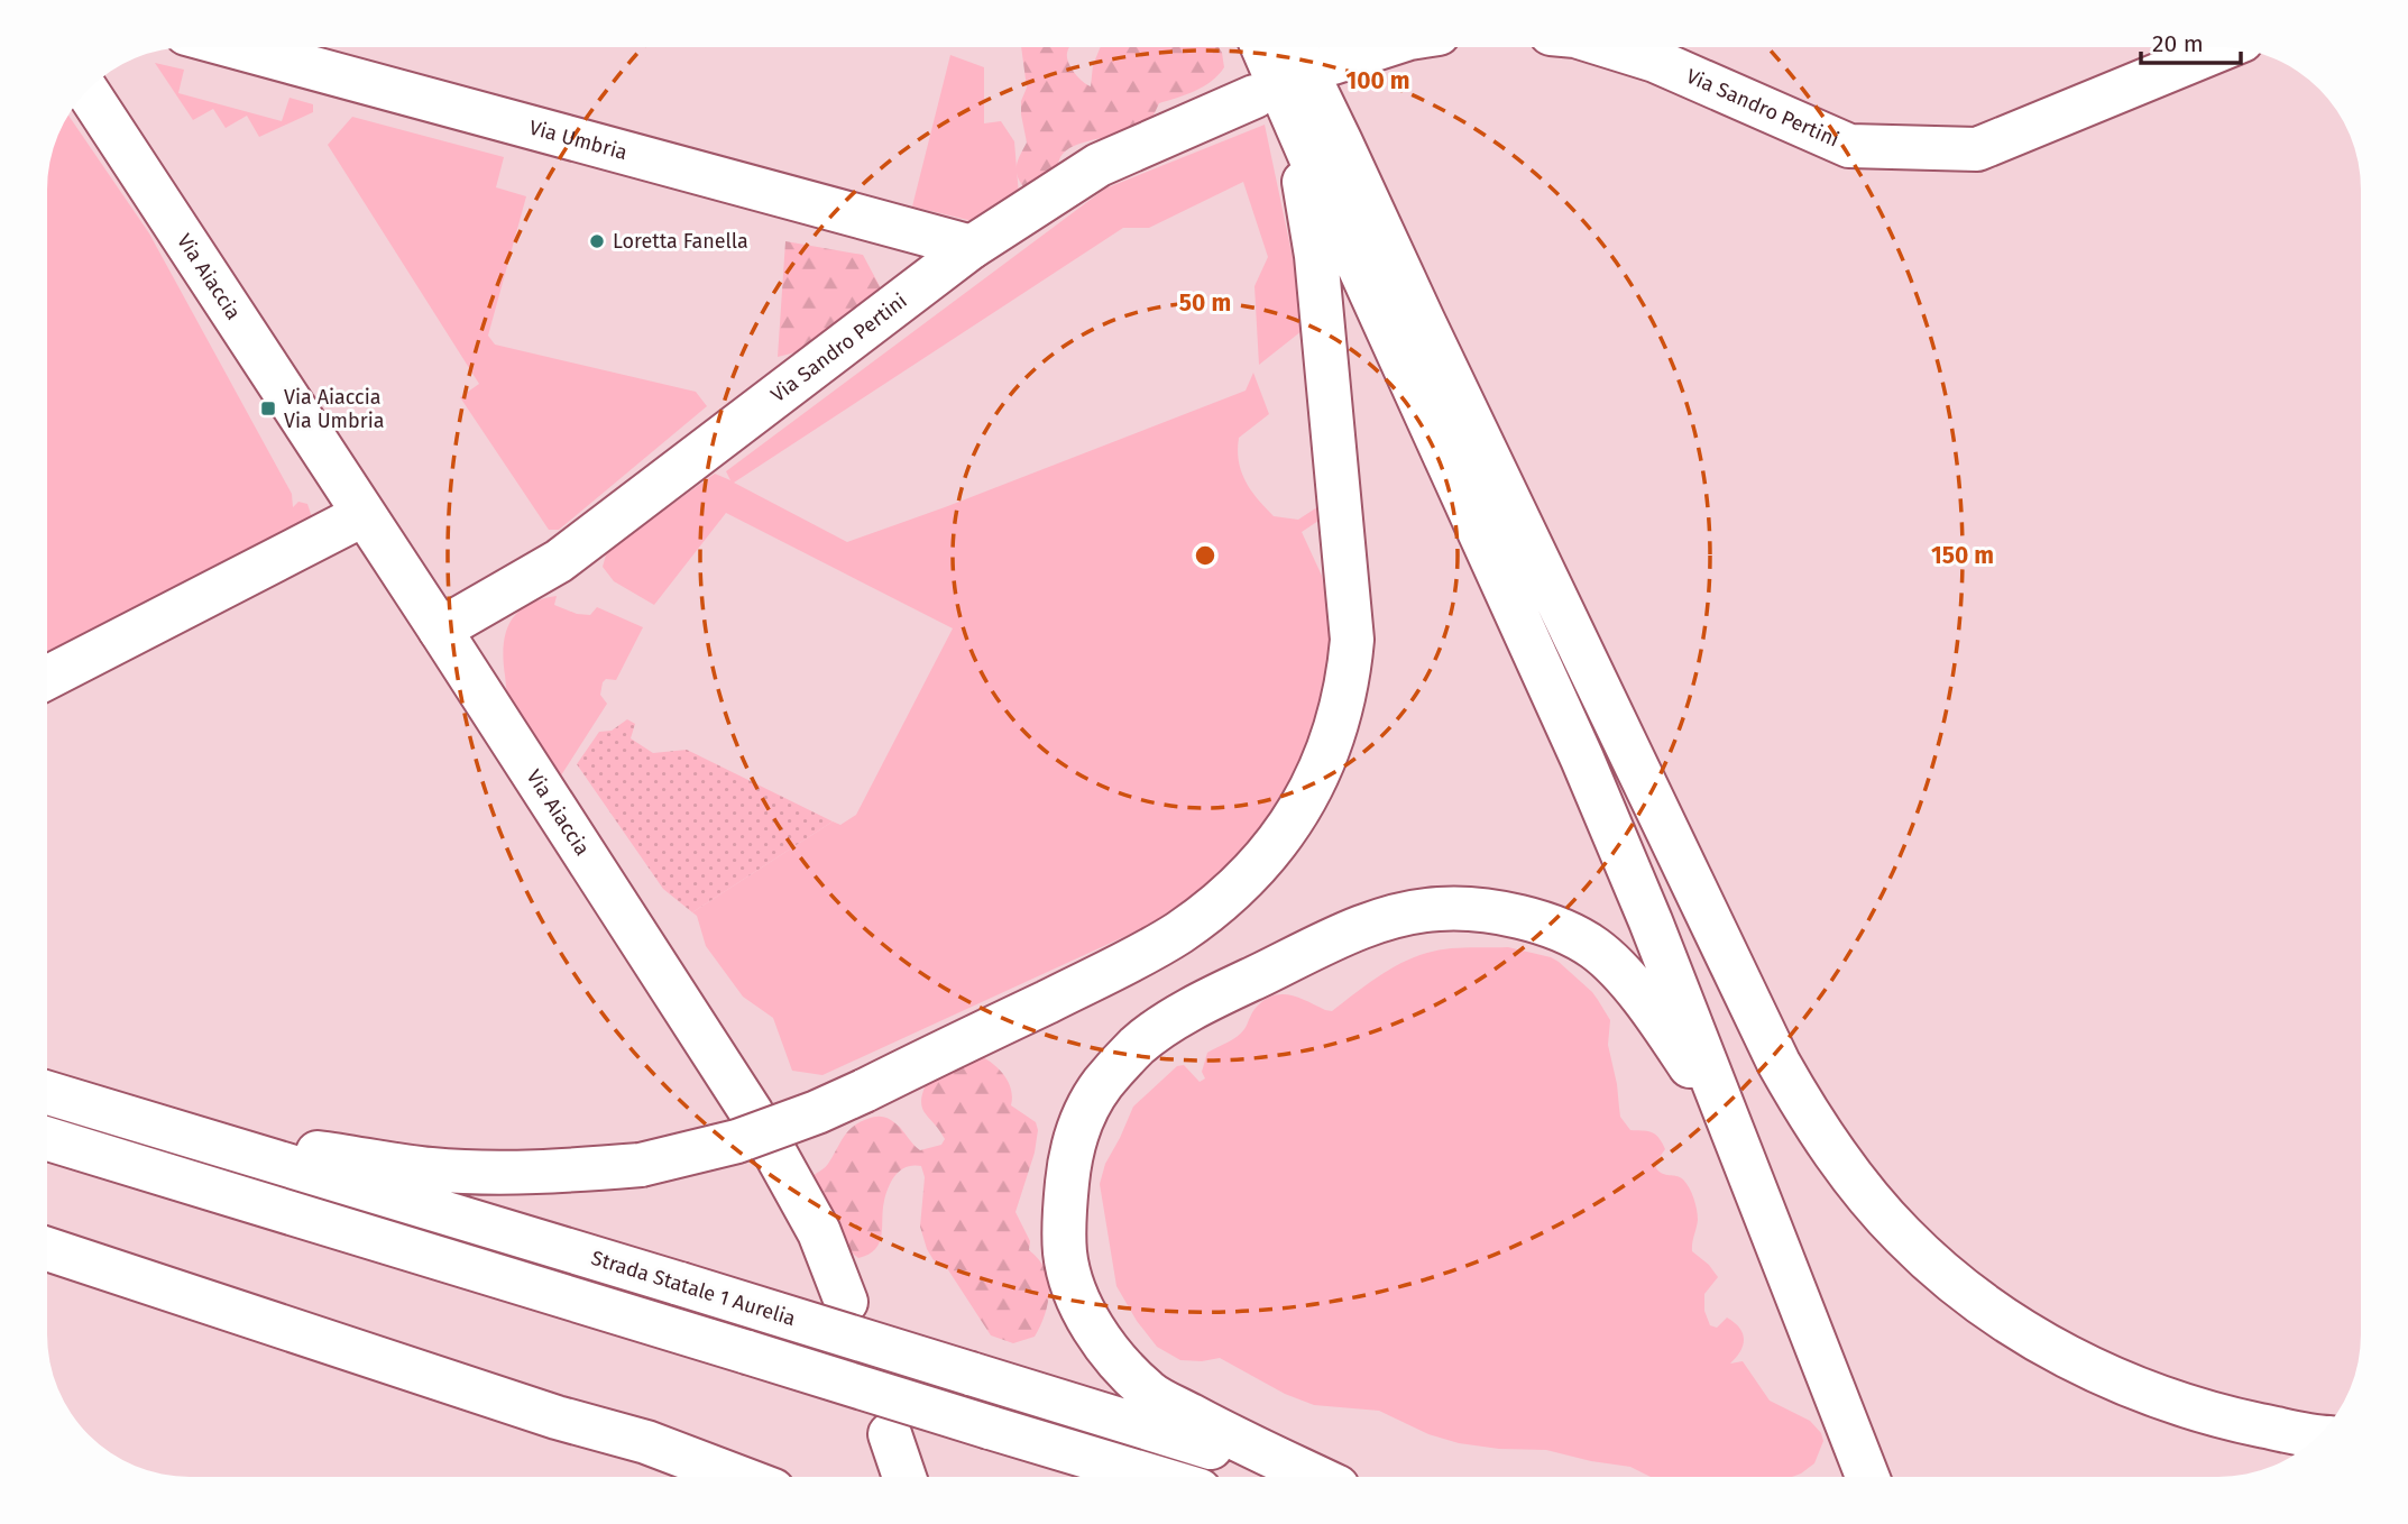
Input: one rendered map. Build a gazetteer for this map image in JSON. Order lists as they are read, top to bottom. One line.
{"streets":{"main road":["Via Sandro Pertini","Via Umbria","Via Aiaccia","Strada Statale 1 Aurelia"]},"crossings":[["Via Sandro Pertini","Via Umbria"],["Via Sandro Pertini","Via Aiaccia"]],"places":{"other":["Loretta Fanella"],"transit":["Via Aiaccia Via Umbria"]},"scale_bar":"20 m","rings":["100 m","50 m","150 m"]}
